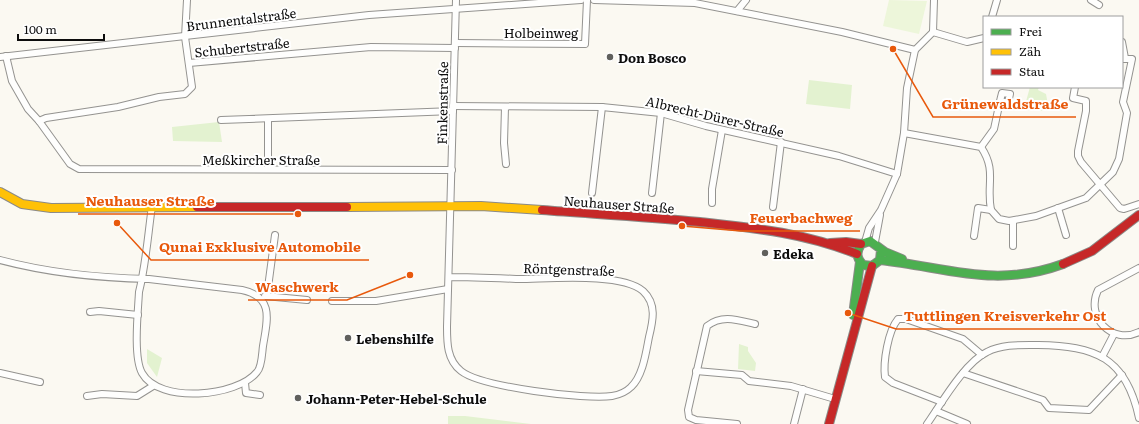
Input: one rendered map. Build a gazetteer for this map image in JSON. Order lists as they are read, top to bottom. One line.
{"streets":{"street":["Brunnentalstraße","Holbeinweg","Schubertstraße","Finkenstraße","Albrecht-Dürer-Straße","Meßkircher Straße","Neuhauser Straße","Röntgenstraße"]},"crossings":[["Brunnentalstraße","Finkenstraße"],["Holbeinweg","Schubertstraße"],["Holbeinweg","Finkenstraße"],["Schubertstraße","Finkenstraße"],["Schubertstraße","Meßkircher Straße"],["Finkenstraße","Albrecht-Dürer-Straße"],["Finkenstraße","Meßkircher Straße"],["Finkenstraße","Neuhauser Straße"],["Finkenstraße","Röntgenstraße"],["Neuhauser Straße","Röntgenstraße"]],"places":["Grünewaldstraße","Don Bosco","Neuhauser Straße","Qunai Exklusive Automobile","Feuerbachweg","Edeka","Waschwerk","Tuttlingen Kreisverkehr Ost","Lebenshilfe","Johann-Peter-Hebel-Schule"],"legend":["Frei","Zäh","Stau"],"scale_bar":"100 m"}
